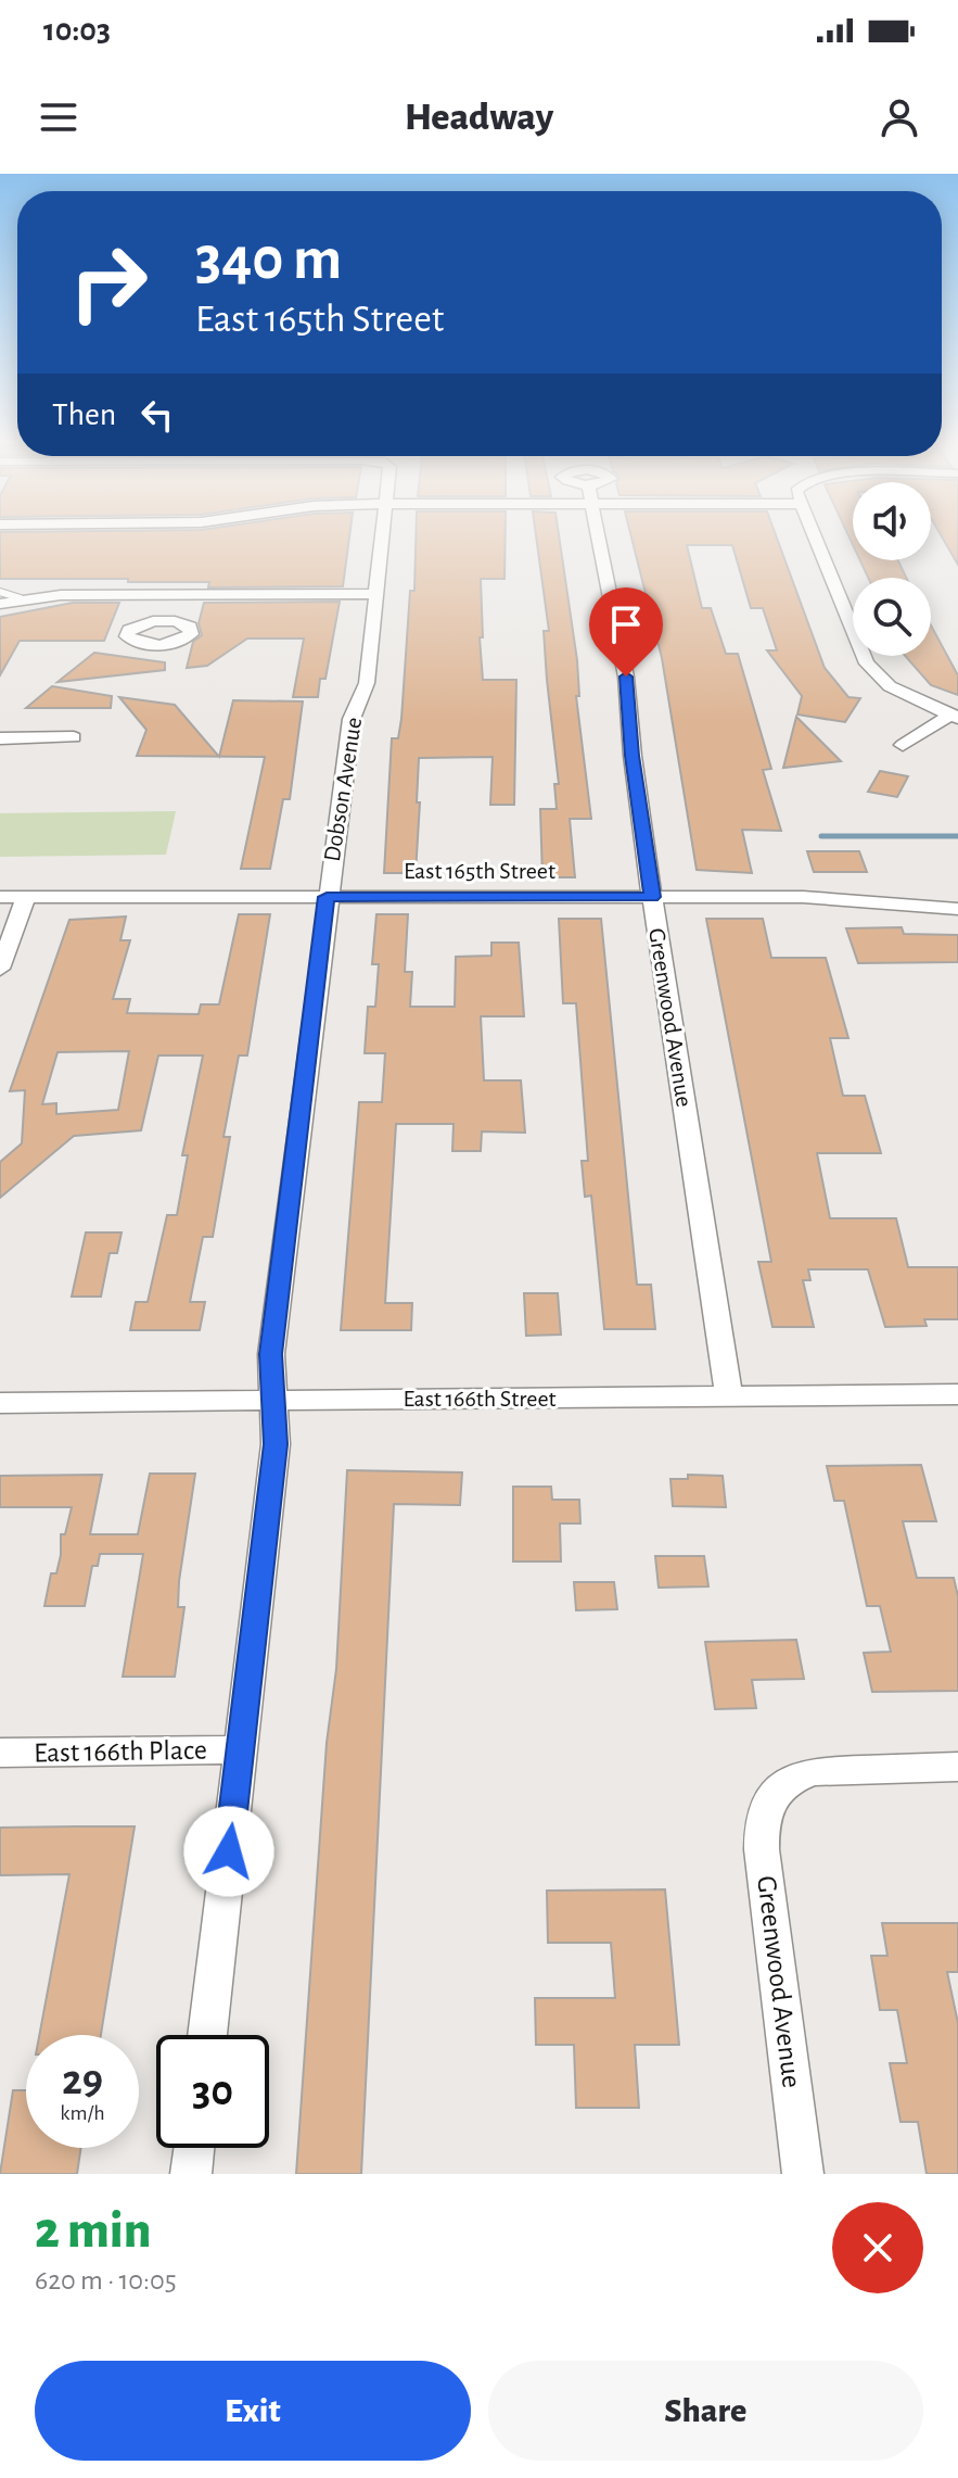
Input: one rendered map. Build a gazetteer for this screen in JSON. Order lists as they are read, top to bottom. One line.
{"streets":{"street":["Dobson Avenue","East 165th Street","Greenwood Avenue","East 166th Street","East 166th Place"]},"crossings":[["Dobson Avenue","East 165th Street"],["Dobson Avenue","East 166th Street"],["Dobson Avenue","East 166th Place"],["East 165th Street","Greenwood Avenue"],["Greenwood Avenue","East 166th Street"]],"page":{"status":"10:03","header":"Headway","turn":["340 m","East 165th Street"],"then":"Then","speed":"29 km/h","limit":"30","heading":["2 min","620 m · 10:05"],"buttons":["Exit","Share"]}}
